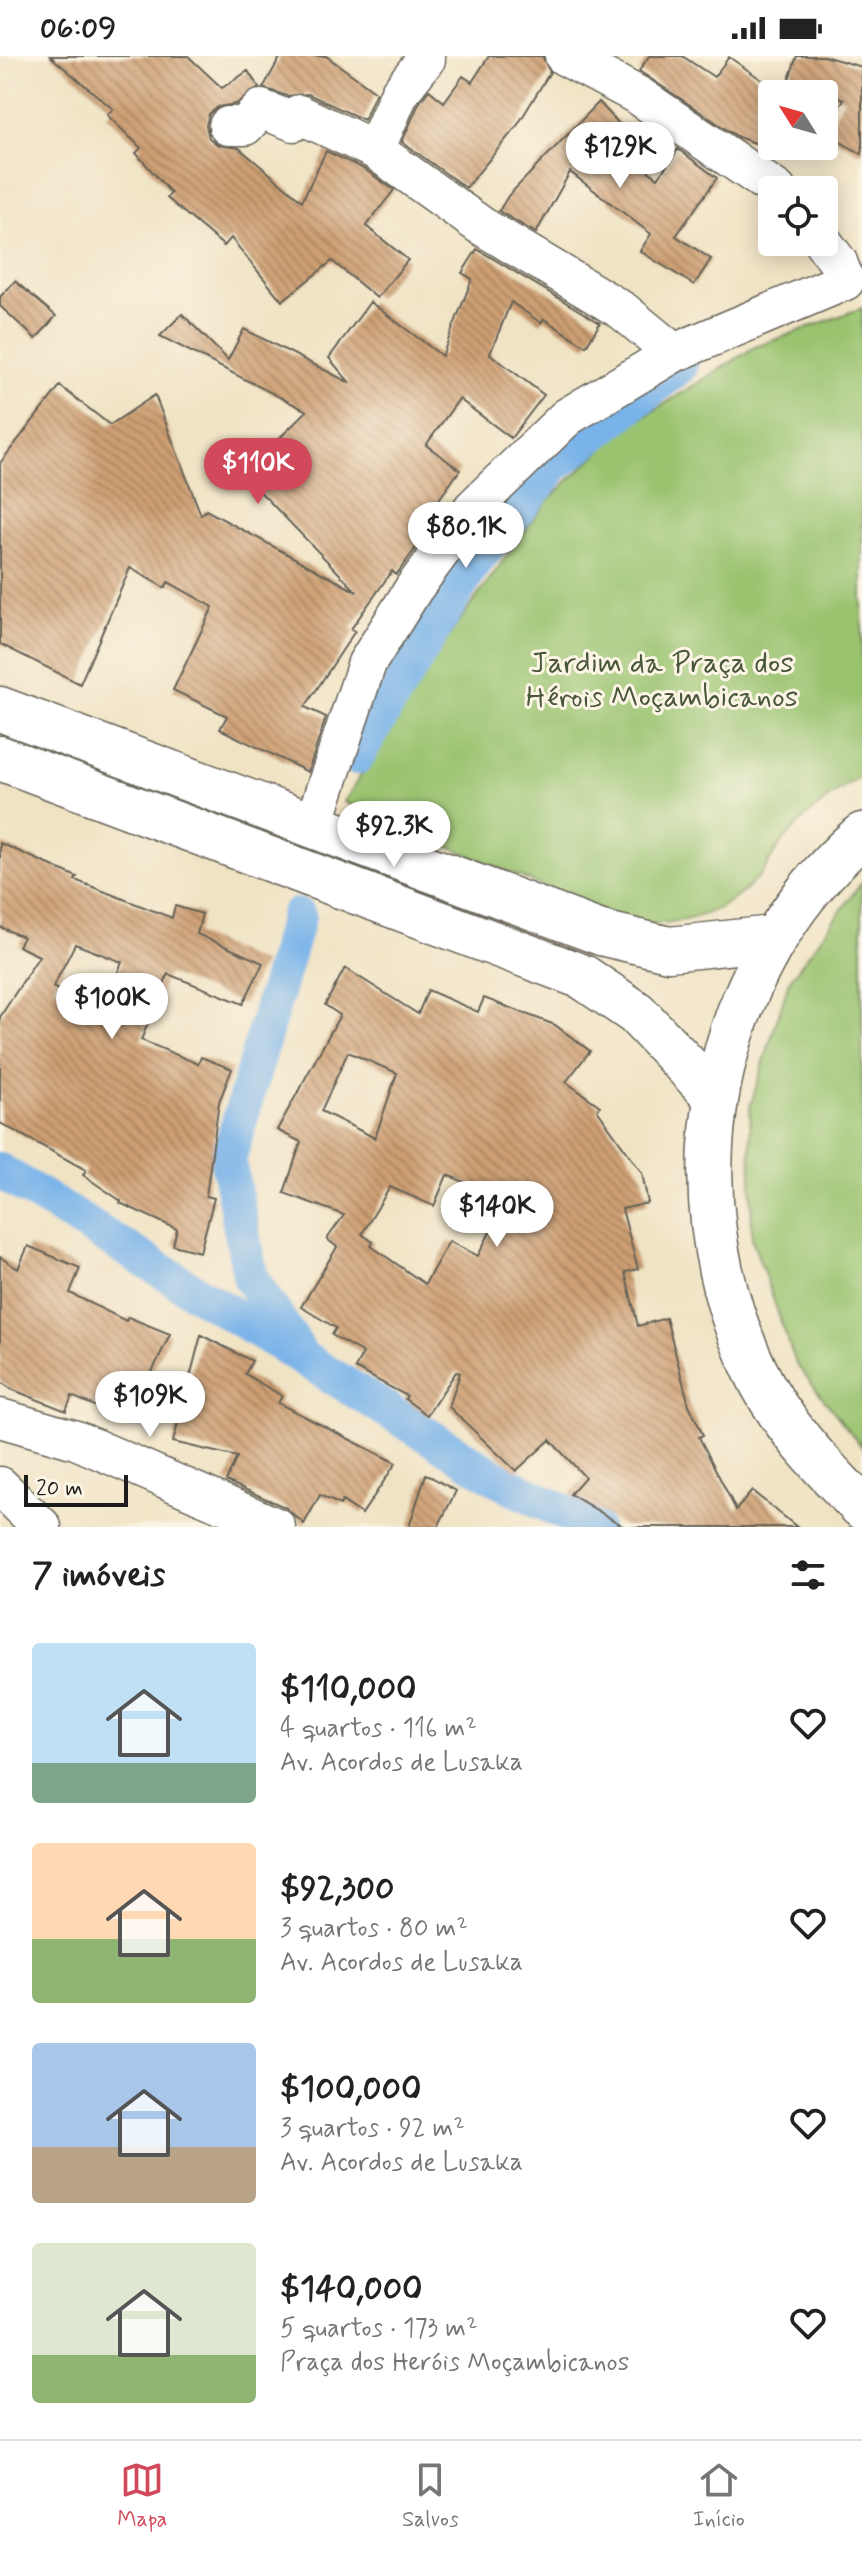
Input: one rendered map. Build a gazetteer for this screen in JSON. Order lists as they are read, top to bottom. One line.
{"parks":["Jardim da Praça dos Hérois Moçambicanos"],"scale_bar":"20 m","north":"top left","page":{"status":"06:09","price":["$129K","$110K","$80.1K","$92.3K","$100K","$140K","$109K"],"scale":"20 m","heading":"7 imóveis","list":[{"name":"$110,000","note":"4 quartos · 116 m² · Av. Acordos de Lusaka"},{"name":"$92,300","note":"3 quartos · 80 m² · Av. Acordos de Lusaka"},{"name":"$100,000","note":"3 quartos · 92 m² · Av. Acordos de Lusaka"},{"name":"$140,000","note":"5 quartos · 173 m² · Praça dos Heróis Moçambicanos"}],"tabs":["Mapa","Salvos","Início"]}}
